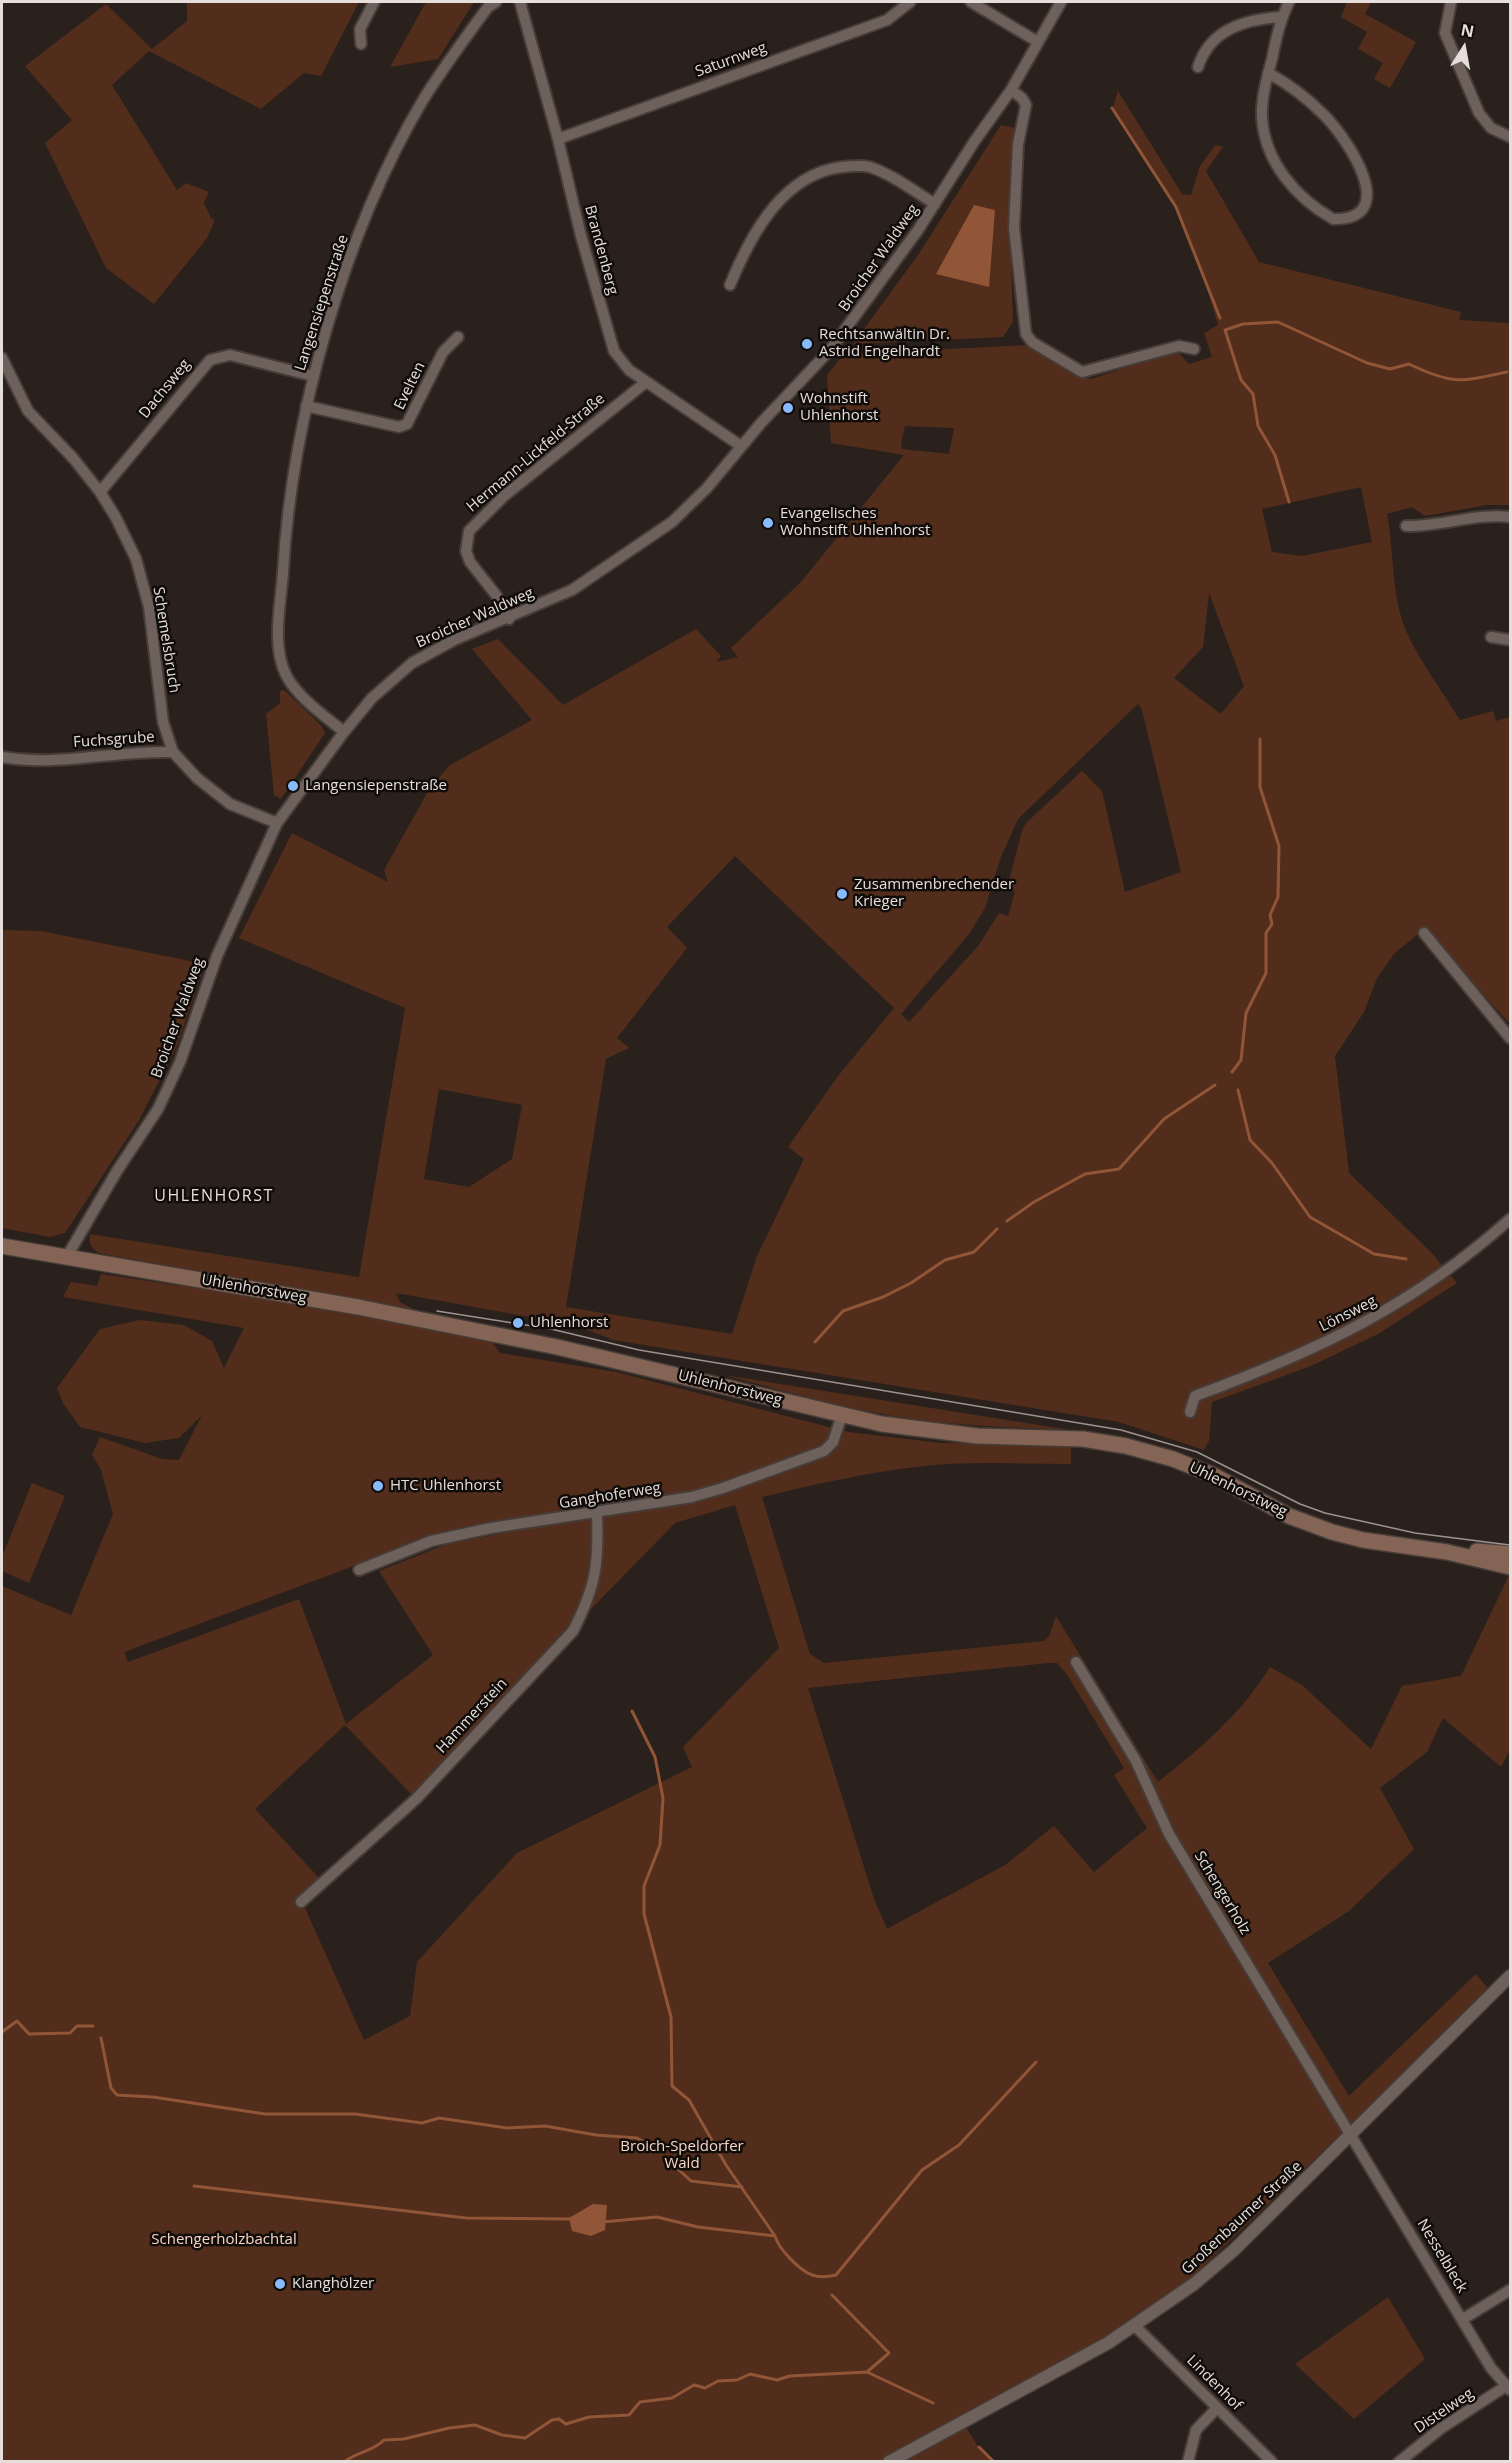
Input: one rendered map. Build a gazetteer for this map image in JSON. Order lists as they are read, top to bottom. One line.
{"streets":{"main road":["Uhlenhorstweg"],"street":["Saturnweg","Brandenberg","Broicher Waldweg","Langensiepenstraße","Evelten","Dachsweg","Hermann-Lickfeld-Straße","Schemelsbruch","Fuchsgrube","Lönsweg","Ganghoferweg","Hammerstein","Schengerholz","Großenbaumer Straße","Nesselbleck","Lindenhof","Distelweg"]},"crossings":[["Saturnweg","Brandenberg"],["Brandenberg","Broicher Waldweg"],["Brandenberg","Hermann-Lickfeld-Straße"],["Broicher Waldweg","Langensiepenstraße"],["Broicher Waldweg","Hermann-Lickfeld-Straße"],["Broicher Waldweg","Fuchsgrube"],["Broicher Waldweg","Uhlenhorstweg"],["Langensiepenstraße","Evelten"],["Langensiepenstraße","Dachsweg"],["Dachsweg","Schemelsbruch"],["Schemelsbruch","Fuchsgrube"],["Uhlenhorstweg","Ganghoferweg"],["Ganghoferweg","Hammerstein"],["Schengerholz","Großenbaumer Straße"],["Schengerholz","Nesselbleck"],["Großenbaumer Straße","Nesselbleck"],["Großenbaumer Straße","Lindenhof"],["Nesselbleck","Distelweg"]],"districts":["UHLENHORST"],"parks":["Broich-Speldorfer Wald","Schengerholzbachtal"],"places":["Rechtsanwältin Dr. Astrid Engelhardt","Wohnstift Uhlenhorst","Evangelisches Wohnstift Uhlenhorst","Langensiepenstraße","Zusammenbrechender Krieger","Uhlenhorst","HTC Uhlenhorst","Klanghölzer"],"north":"top"}
